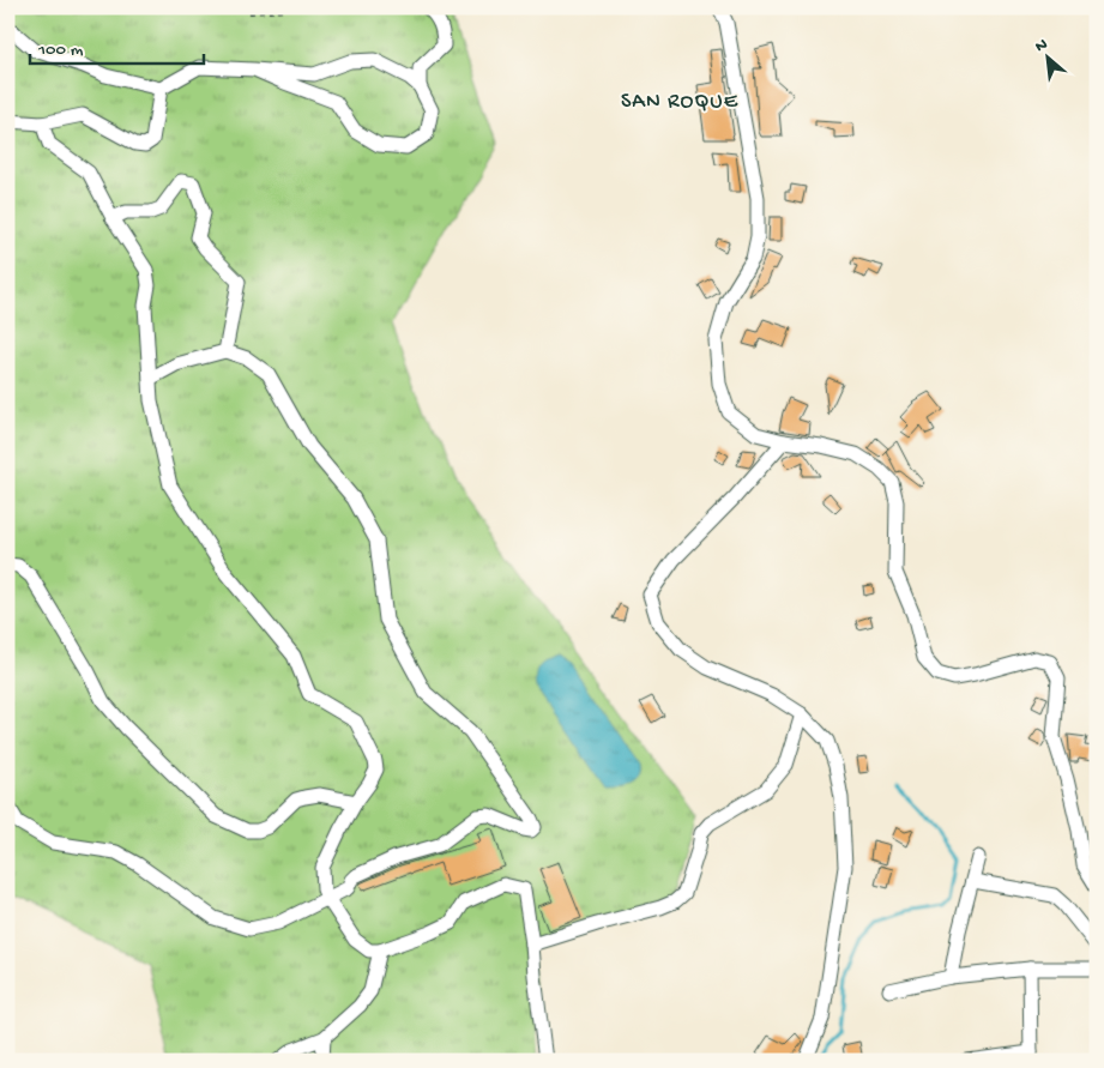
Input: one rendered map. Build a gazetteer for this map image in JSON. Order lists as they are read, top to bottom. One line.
{"districts":["SAN ROQUE"],"scale_bar":"100 m","north":"top left"}
